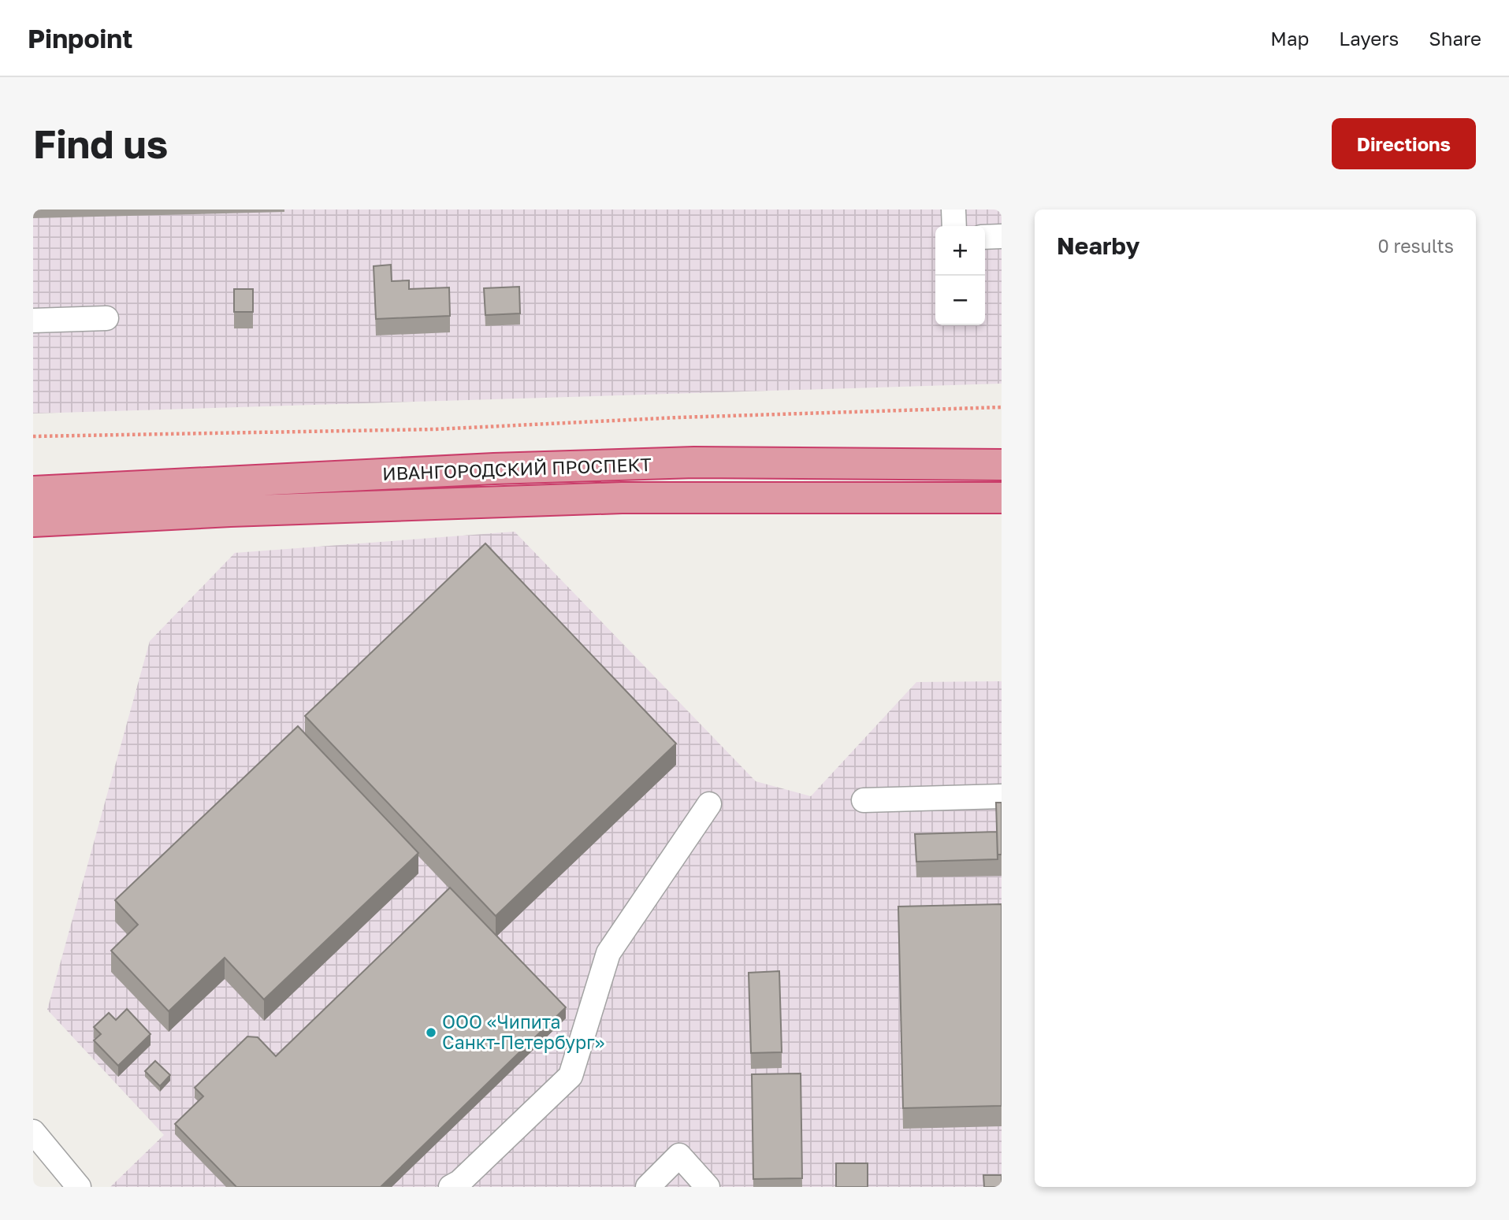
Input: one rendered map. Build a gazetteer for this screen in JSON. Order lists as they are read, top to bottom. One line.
{"streets":{"highway":["ИВАНГОРОДСКИЙ ПРОСПЕКТ"]},"places":["ООО «Чипита Санкт-Петербург»"],"page":{"header":"Pinpoint","nav":["Map","Layers","Share"],"buttons":"Directions","title":"Find us","heading":["Nearby","0 results"],"map_buttons":["+","−"]}}
